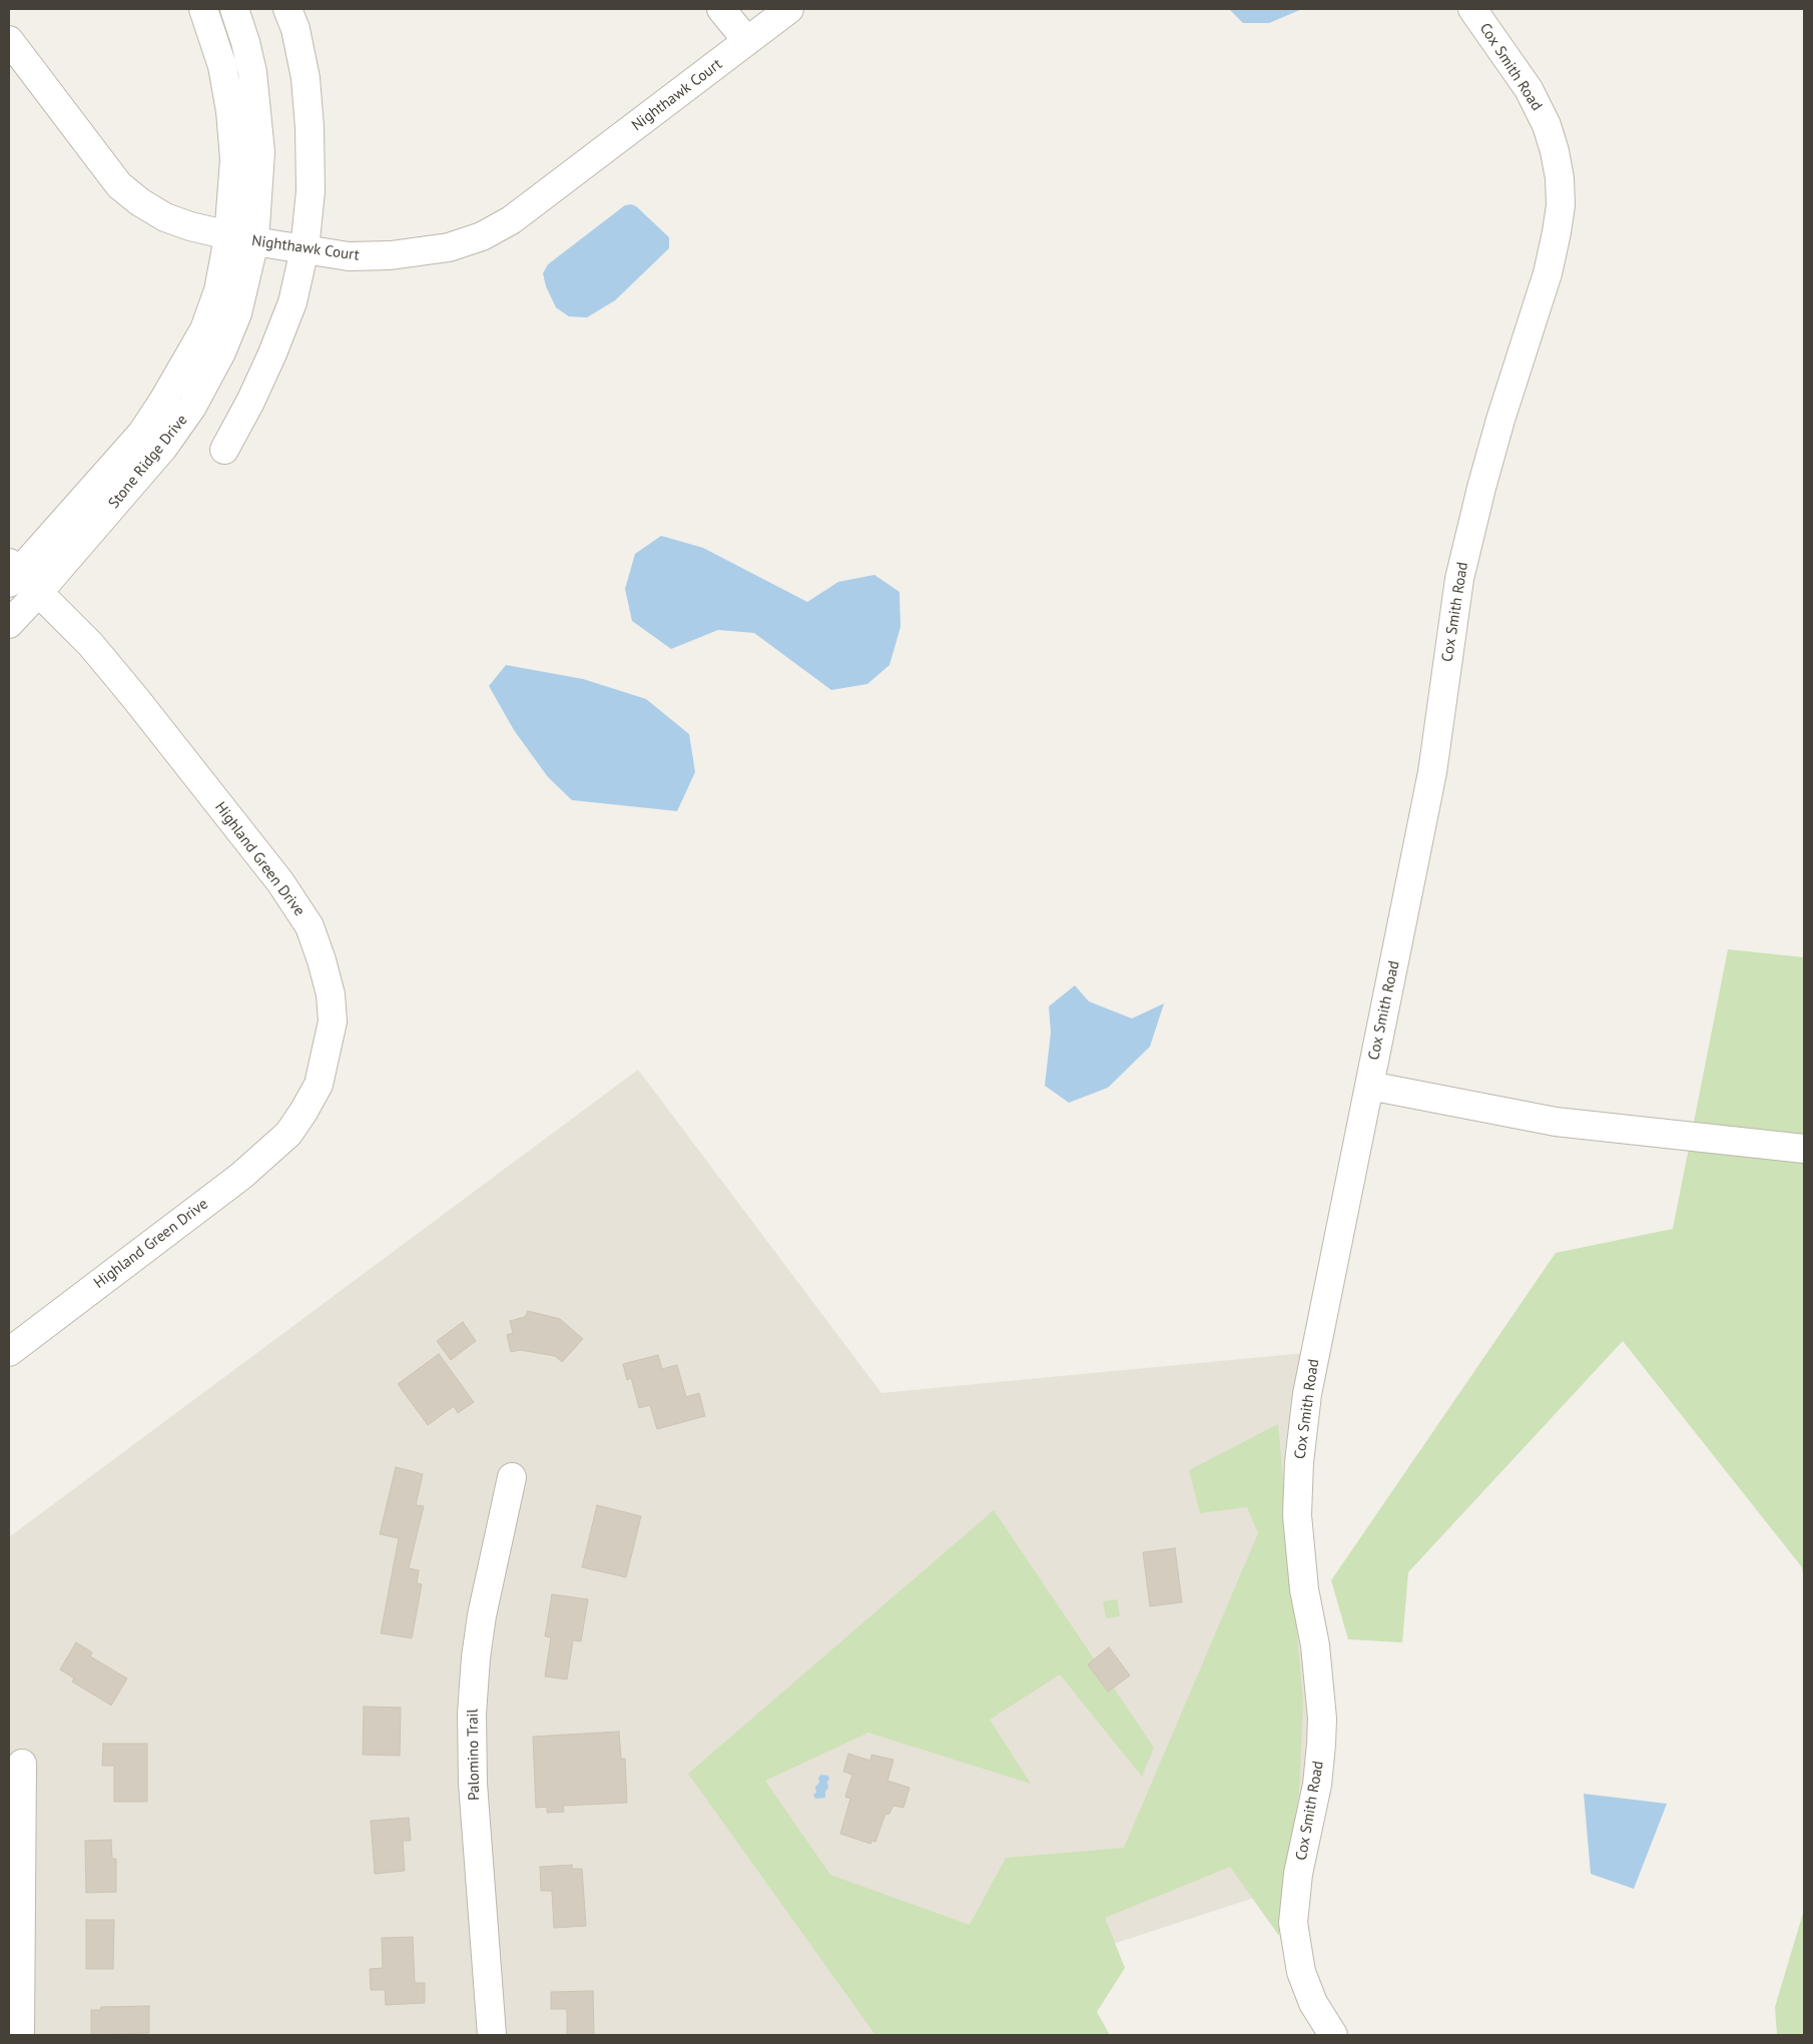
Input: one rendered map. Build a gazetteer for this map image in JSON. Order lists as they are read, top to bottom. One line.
{"streets":{"street":["Cox Smith Road","Nighthawk Court","Stone Ridge Drive","Highland Green Drive","Palomino Trail"]},"crossings":[["Nighthawk Court","Stone Ridge Drive"],["Stone Ridge Drive","Highland Green Drive"]]}
